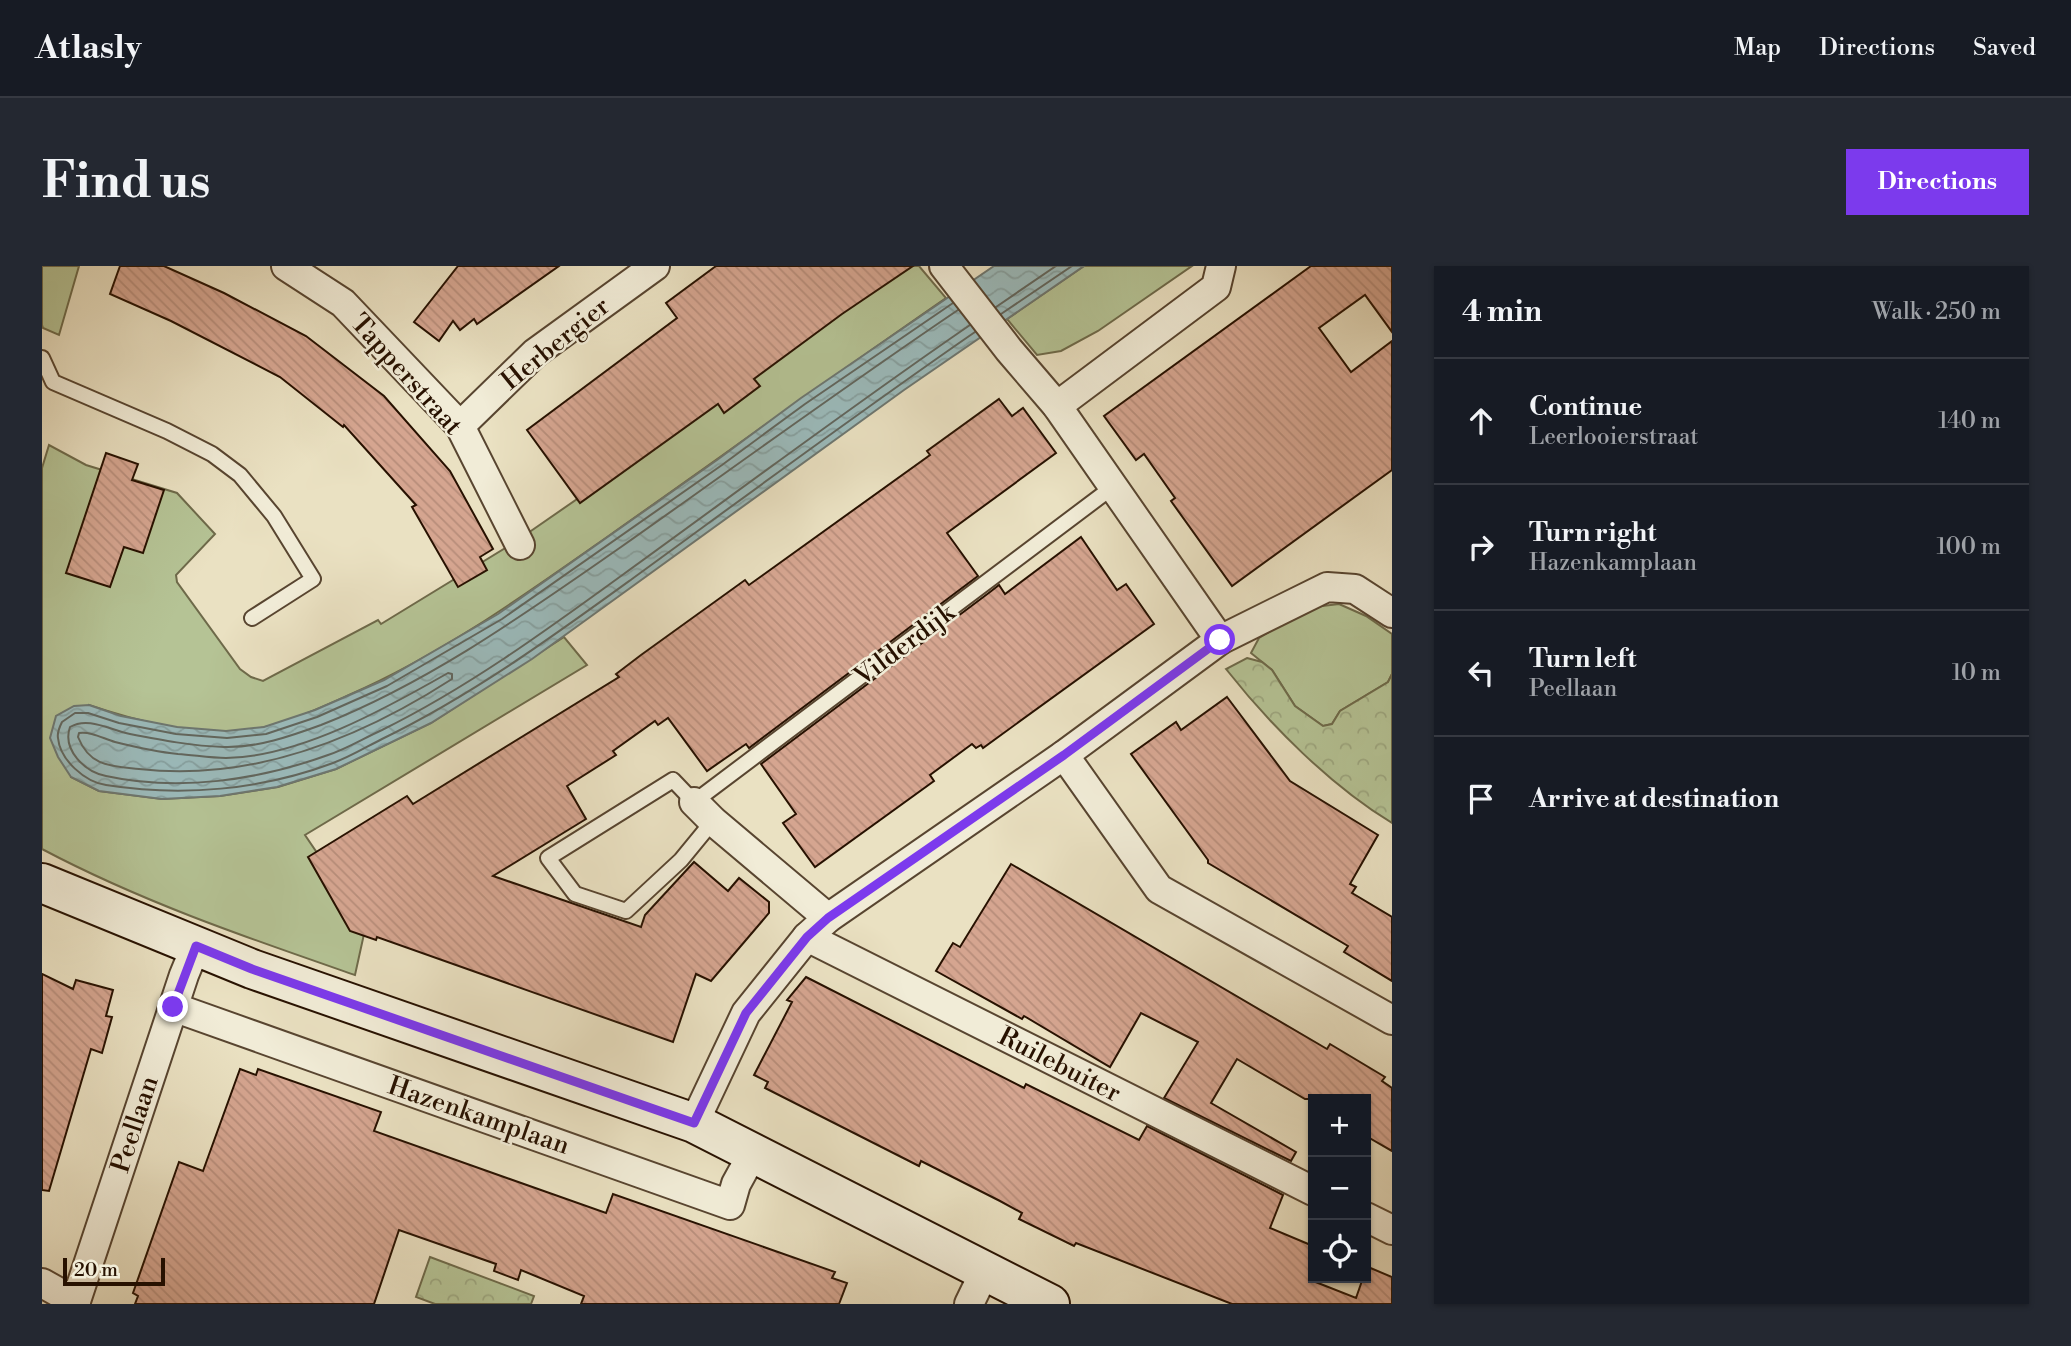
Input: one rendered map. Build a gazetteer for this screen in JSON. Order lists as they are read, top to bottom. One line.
{"streets":{"street":["Herbergier","Tapperstraat","Ruilebuiter","Hazenkamplaan","Peellaan"],"lane":["Vilderdijk"]},"crossings":[["Herbergier","Tapperstraat"],["Vilderdijk","Ruilebuiter"],["Hazenkamplaan","Peellaan"]],"scale_bar":"20 m","page":{"header":"Atlasly","nav":["Map","Directions","Saved"],"buttons":"Directions","title":"Find us","heading":["4 min","Walk · 250 m"],"list":[["Continue","Leerlooierstraat","140 m"],["Turn right","Hazenkamplaan","100 m"],["Turn left","Peellaan","10 m"],"Arrive at destination"],"map_buttons":["+","−"],"scale":"20 m"}}
